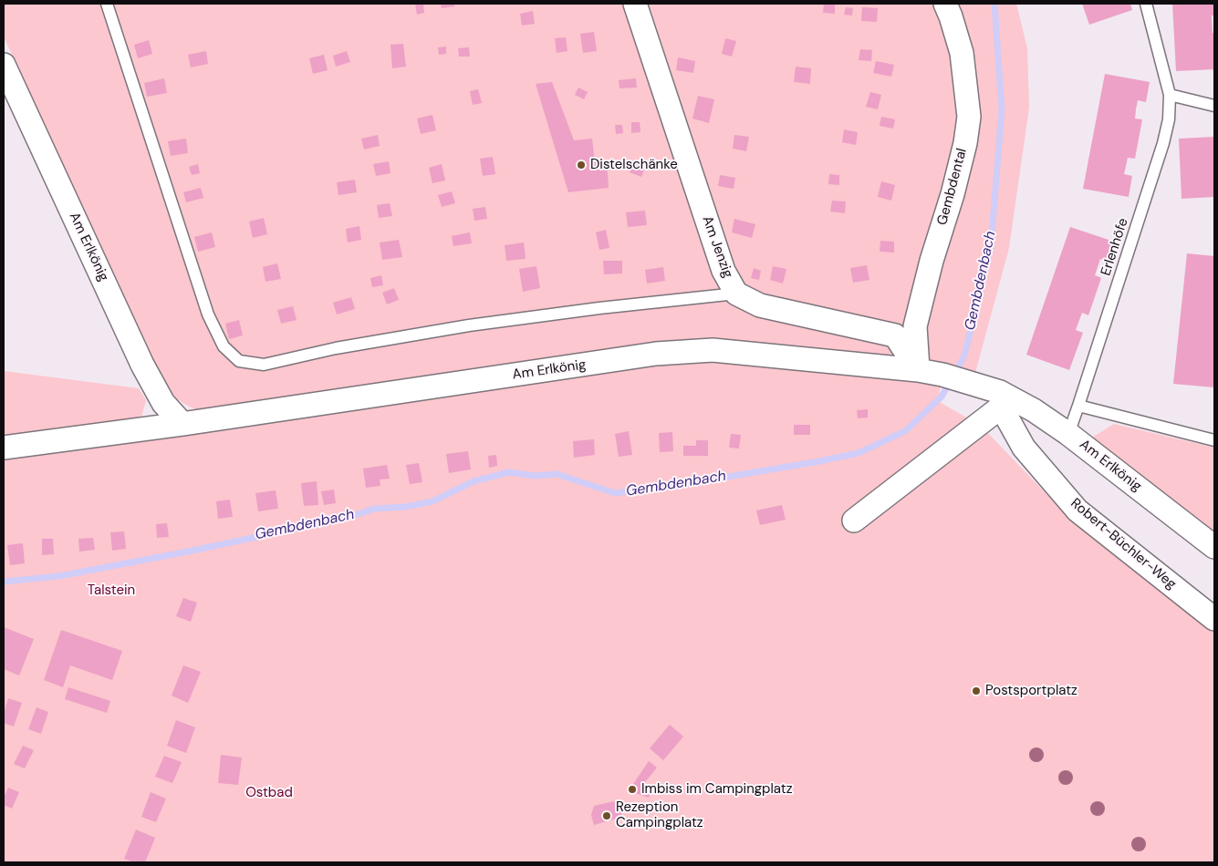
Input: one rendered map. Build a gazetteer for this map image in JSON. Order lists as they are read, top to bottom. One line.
{"streets":{"street":["Gembdental","Am Erlkönig","Am Jenzig","Robert-Büchler-Weg"],"lane":["Erlenhöfe"]},"crossings":[["Gembdental","Am Erlkönig"],["Gembdental","Am Jenzig"],["Am Erlkönig","Am Jenzig"],["Am Erlkönig","Erlenhöfe"],["Am Erlkönig","Robert-Büchler-Weg"]],"water":["Gembdenbach"],"parks":["Talstein","Ostbad"],"places":["Distelschänke","Postsportplatz","Imbiss im Campingplatz","Rezeption Campingplatz"]}
